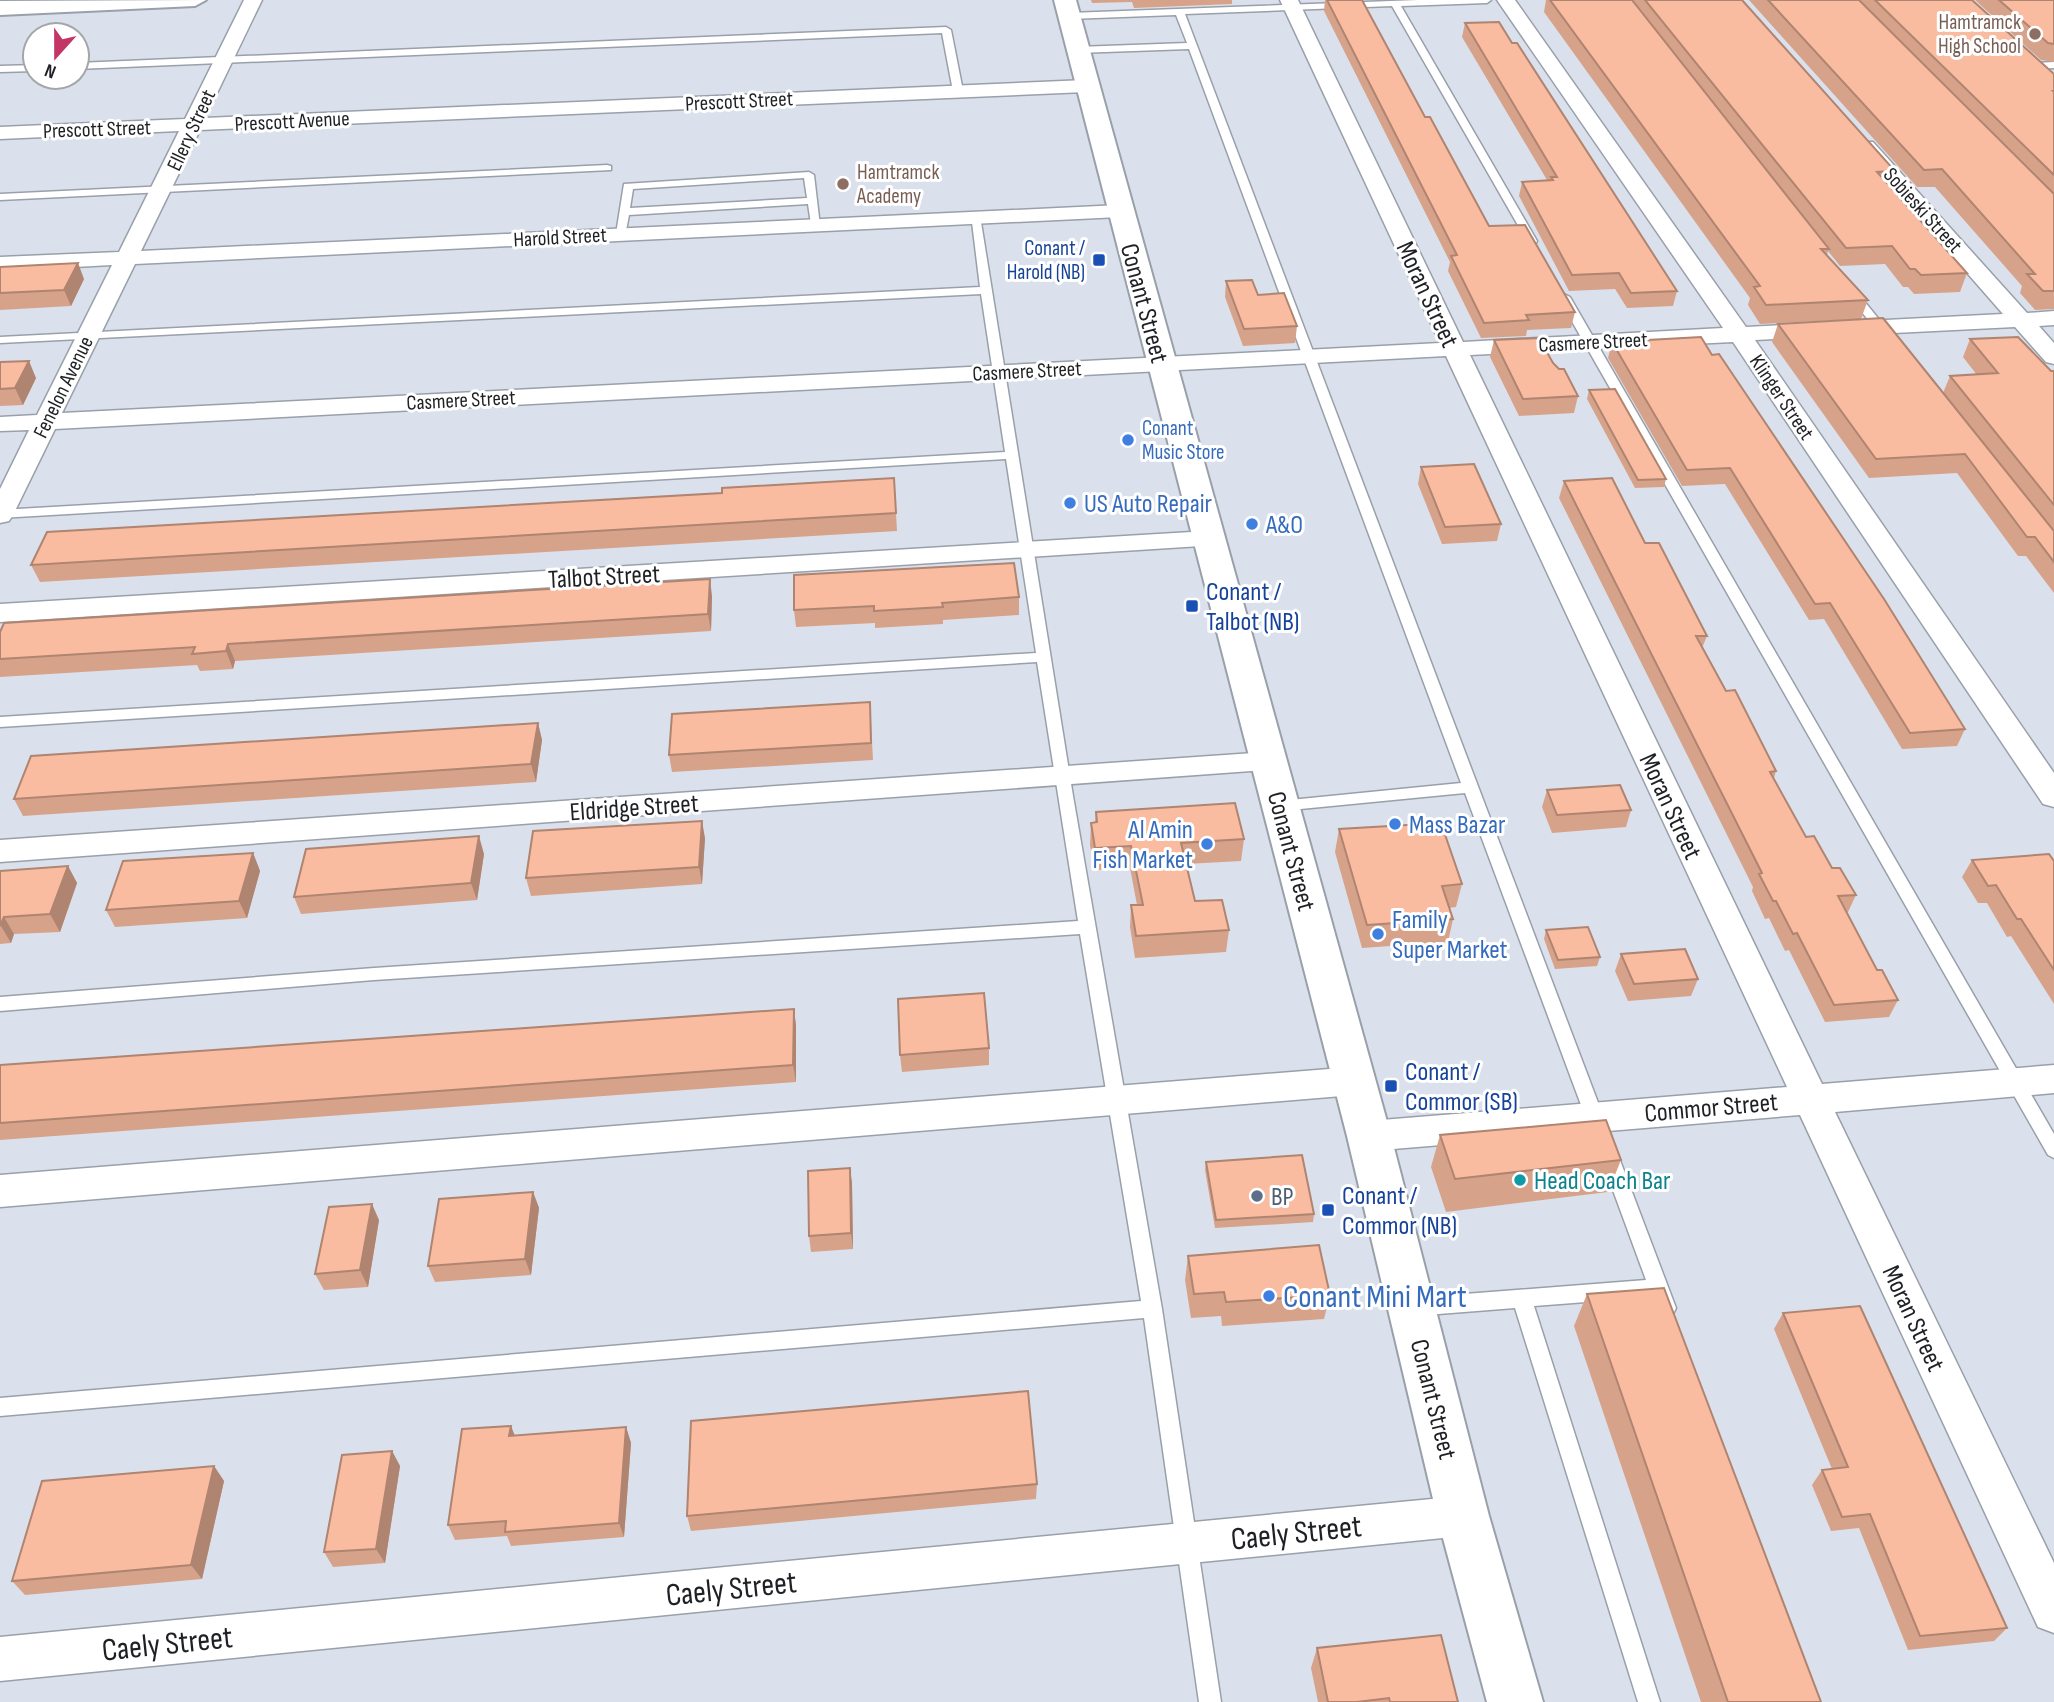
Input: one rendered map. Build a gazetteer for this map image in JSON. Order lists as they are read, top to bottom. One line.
{"streets":{"main road":["Conant Street"],"street":["Prescott Street","Prescott Avenue","Ellery Street","Sobieski Street","Harold Street","Moran Street","Casmere Street","Fenelon Avenue","Klinger Street","Talbot Street","Eldridge Street","Commor Street","Caely Street"]},"crossings":[["Prescott Street","Prescott Avenue"],["Prescott Street","Ellery Street"],["Prescott Street","Conant Street"],["Prescott Avenue","Ellery Street"],["Ellery Street","Harold Street"],["Ellery Street","Fenelon Avenue"],["Sobieski Street","Casmere Street"],["Harold Street","Conant Street"],["Harold Street","Fenelon Avenue"],["Moran Street","Casmere Street"],["Moran Street","Commor Street"],["Conant Street","Casmere Street"],["Conant Street","Talbot Street"],["Conant Street","Eldridge Street"],["Conant Street","Commor Street"],["Conant Street","Caely Street"],["Casmere Street","Fenelon Avenue"],["Casmere Street","Klinger Street"]],"places":{"other":["Hamtramck High School","Hamtramck Academy","Conant Music Store","US Auto Repair","A&O","Mass Bazar","Al Amin Fish Market","Family Super Market","Head Coach Bar","BP","Conant Mini Mart"],"transit":["Conant / Harold (NB)","Conant / Talbot (NB)","Conant / Commor (SB)","Conant / Commor (NB)"]},"north":"bottom"}
